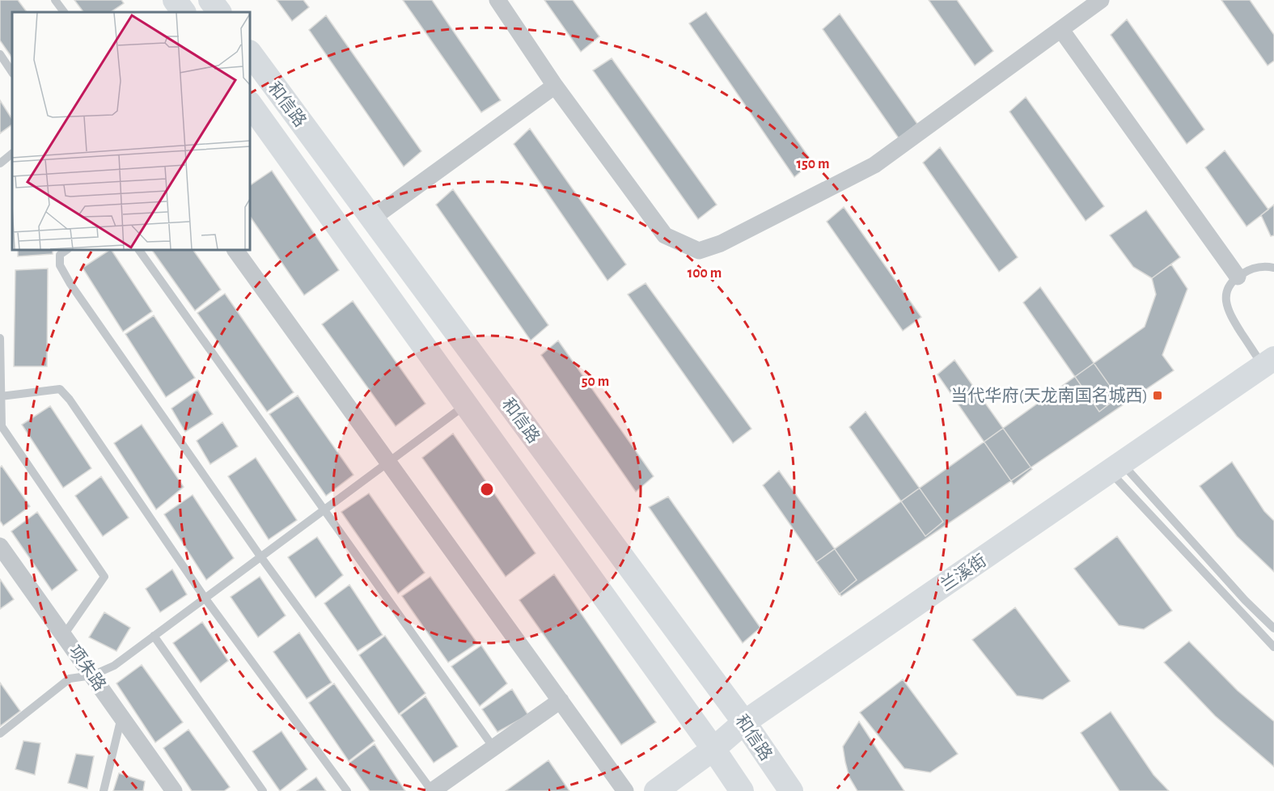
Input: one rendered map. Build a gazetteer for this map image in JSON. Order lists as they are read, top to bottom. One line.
{"streets":{"street":["和信路","兰溪街","项朱路"]},"crossings":[["和信路","兰溪街"]],"places":{"transit":["当代华府(天龙南国名城西)"]},"rings":["150 m","100 m","50 m"]}
